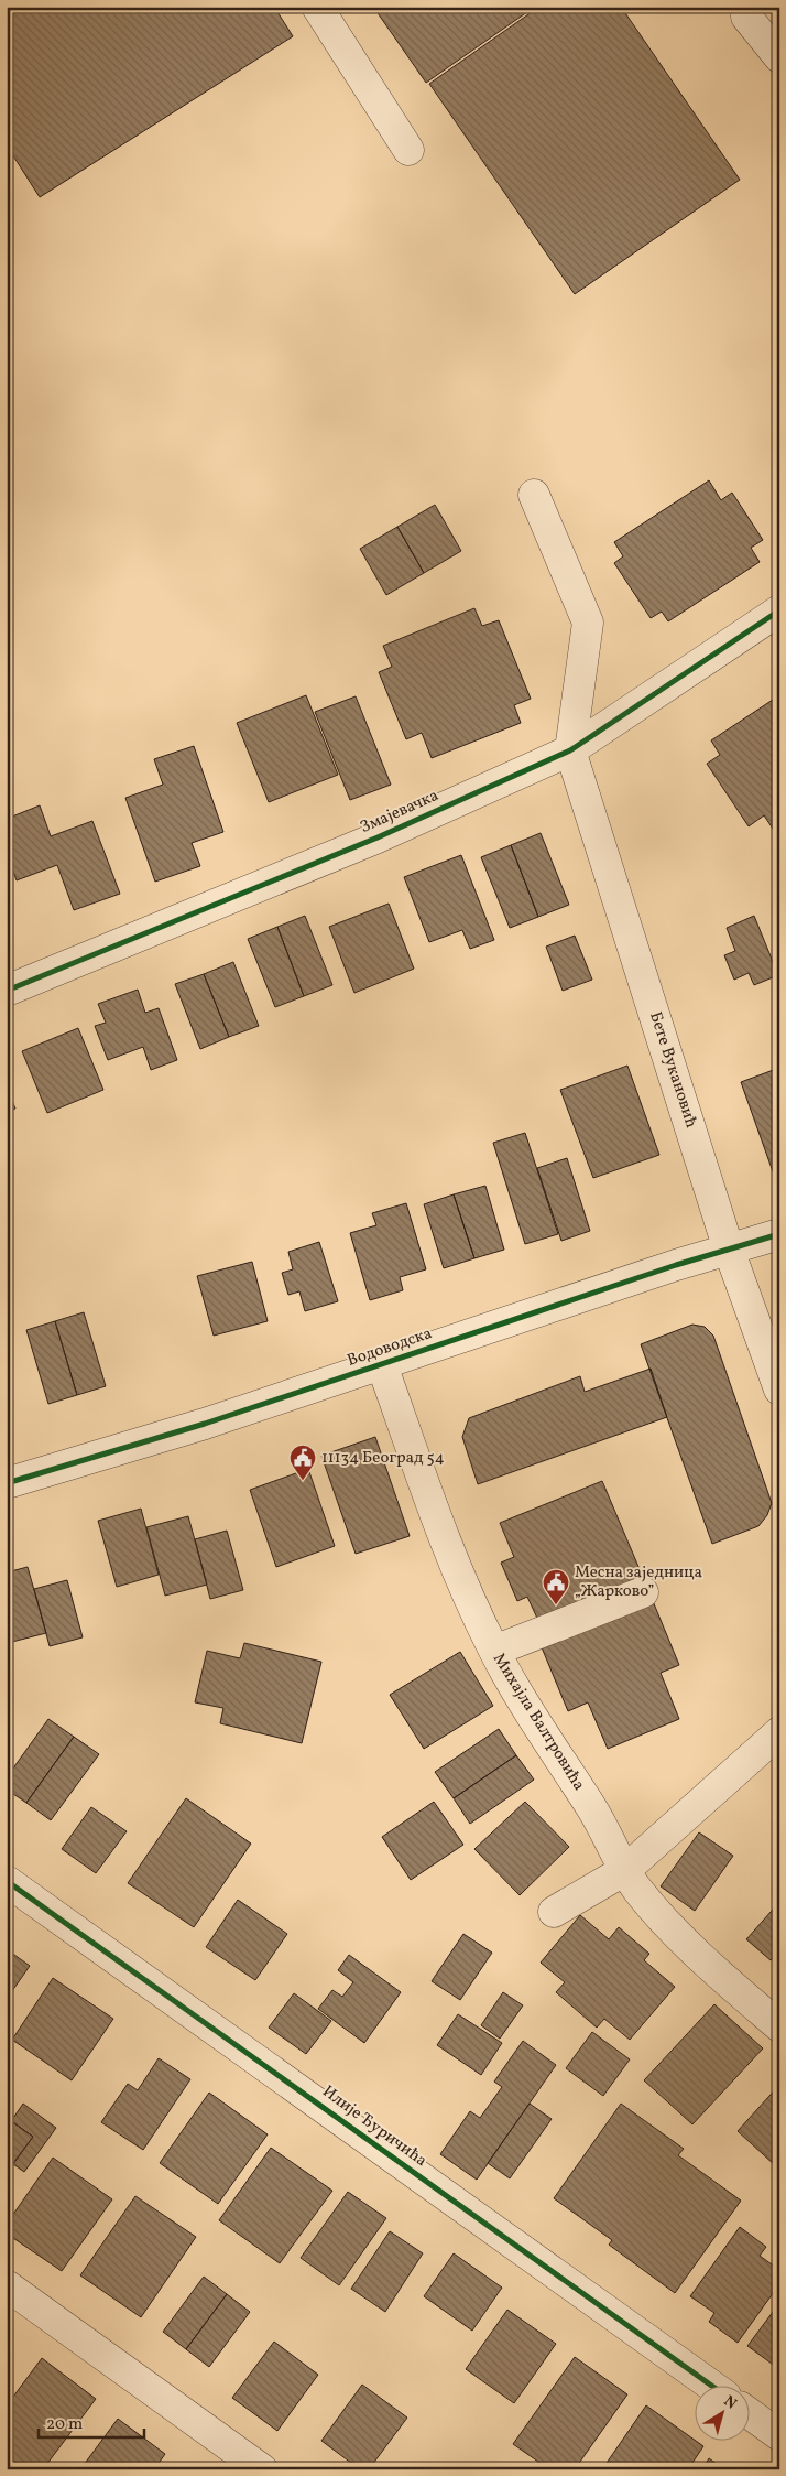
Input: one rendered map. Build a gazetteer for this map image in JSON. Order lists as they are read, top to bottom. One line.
{"streets":{"street":["Змајевачка","Бете Вукановић","Водоводска","Михајла Валтровића","Илије Ђуричића"]},"crossings":[["Змајевачка","Бете Вукановић"],["Бете Вукановић","Водоводска"],["Водоводска","Михајла Валтровића"]],"places":{"public building":["11134 Београд 54","Месна заједница „Жарково”"]},"scale_bar":"20 m","north":"top right"}
